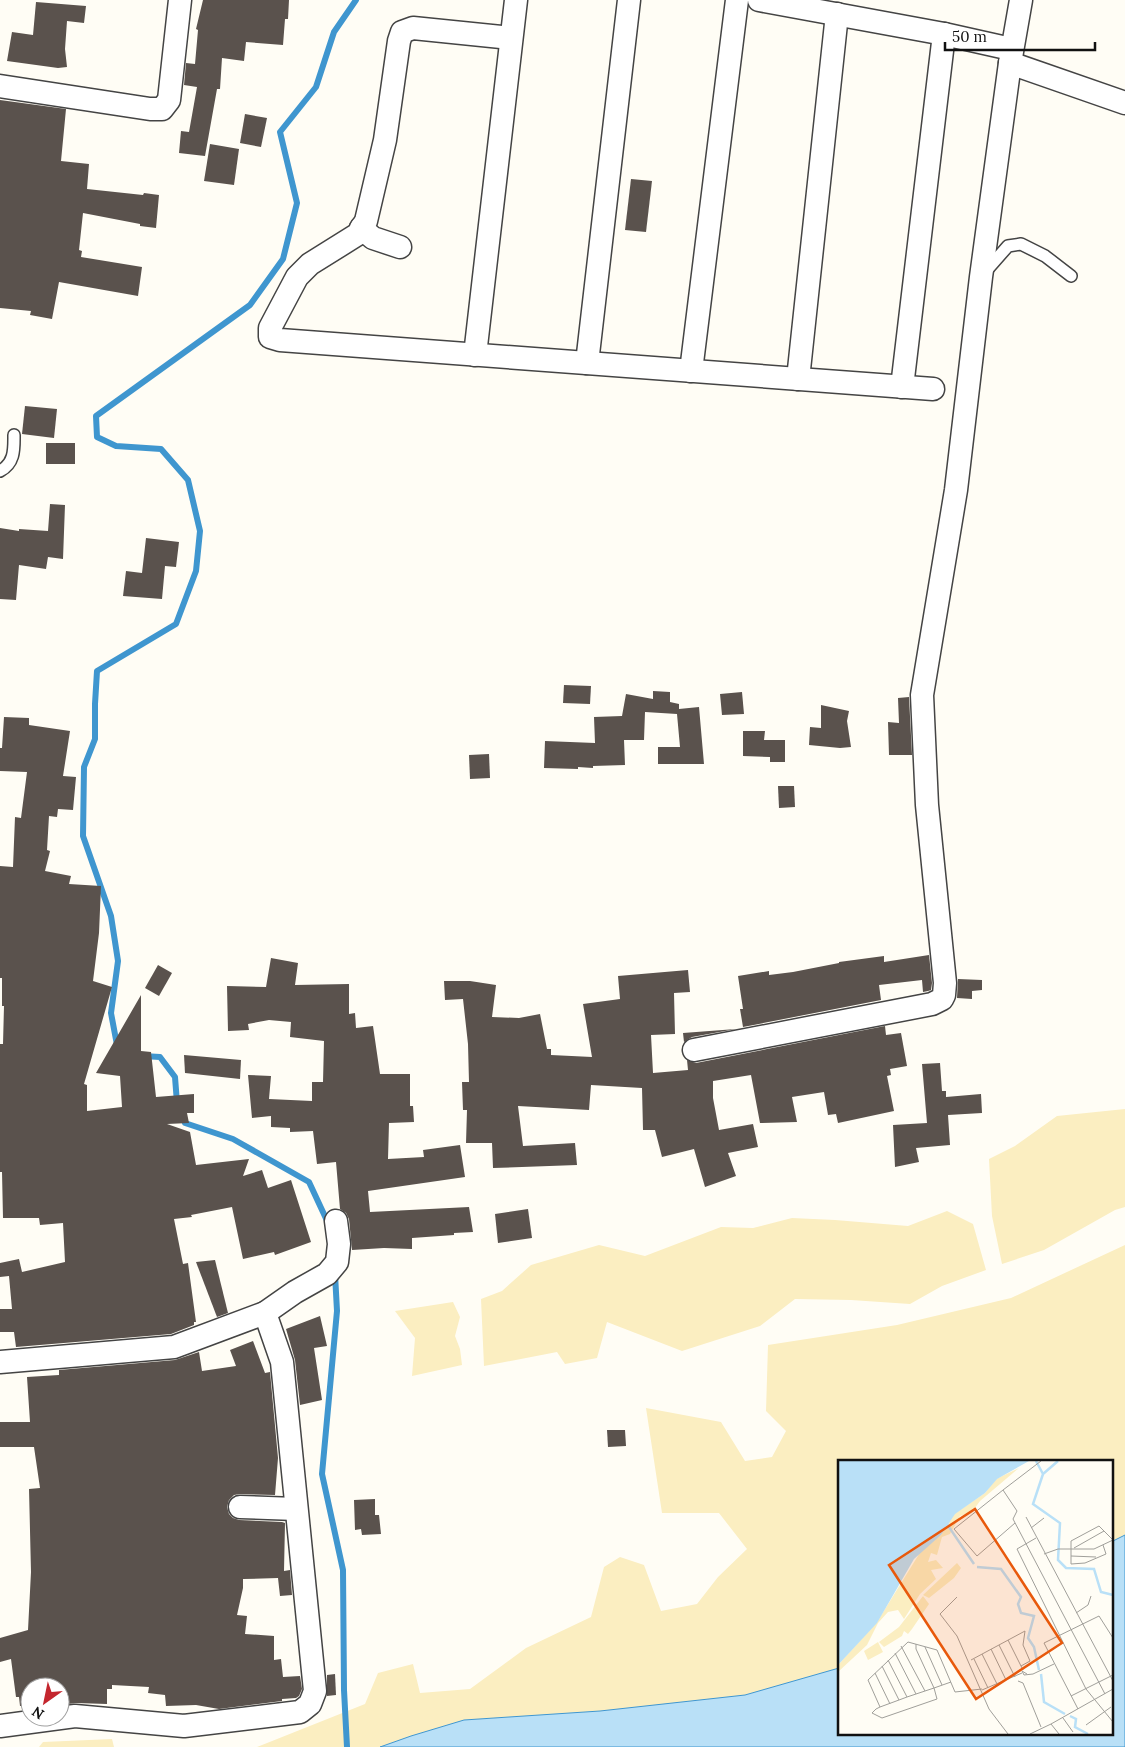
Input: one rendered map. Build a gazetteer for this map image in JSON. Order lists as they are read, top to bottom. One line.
{"scale_bar":"50 m","north":"bottom left"}
